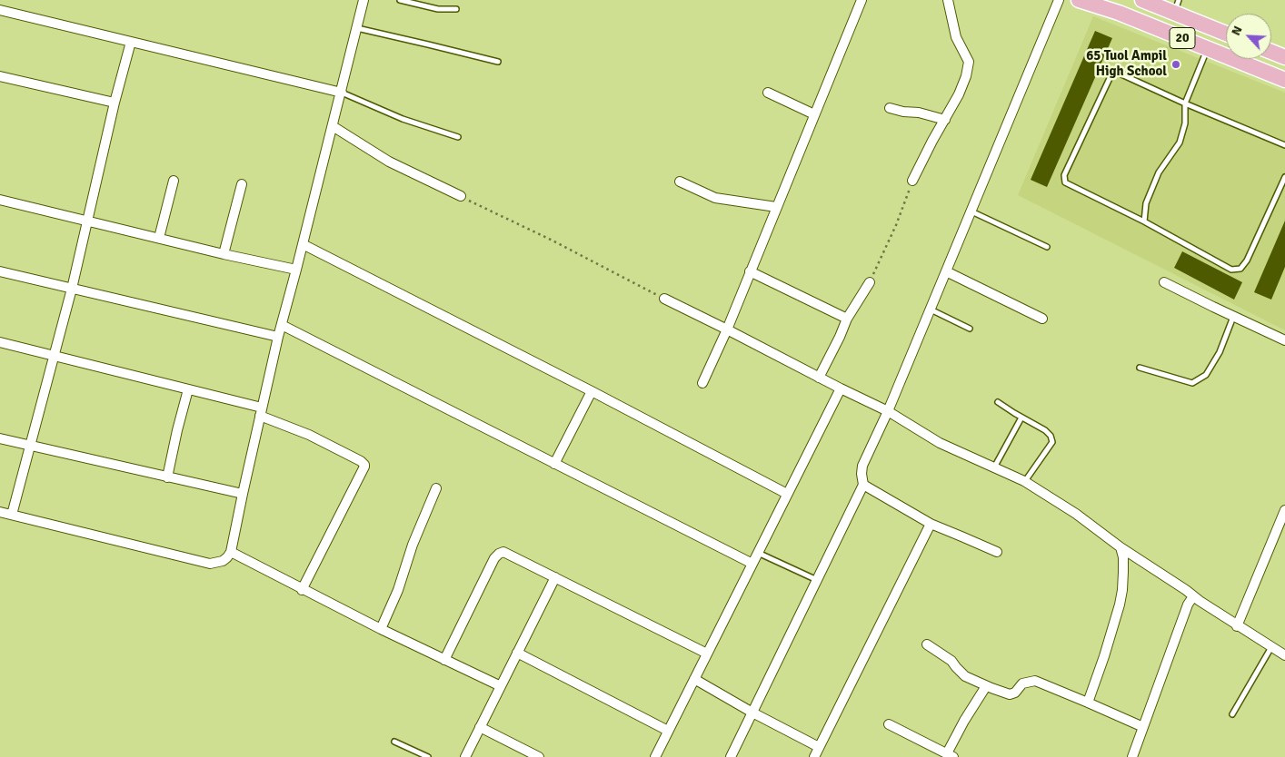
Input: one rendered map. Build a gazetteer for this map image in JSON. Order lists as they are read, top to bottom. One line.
{"streets":{"main road":["20"]},"places":["65 Tuol Ampil High School"],"north":"top left"}
